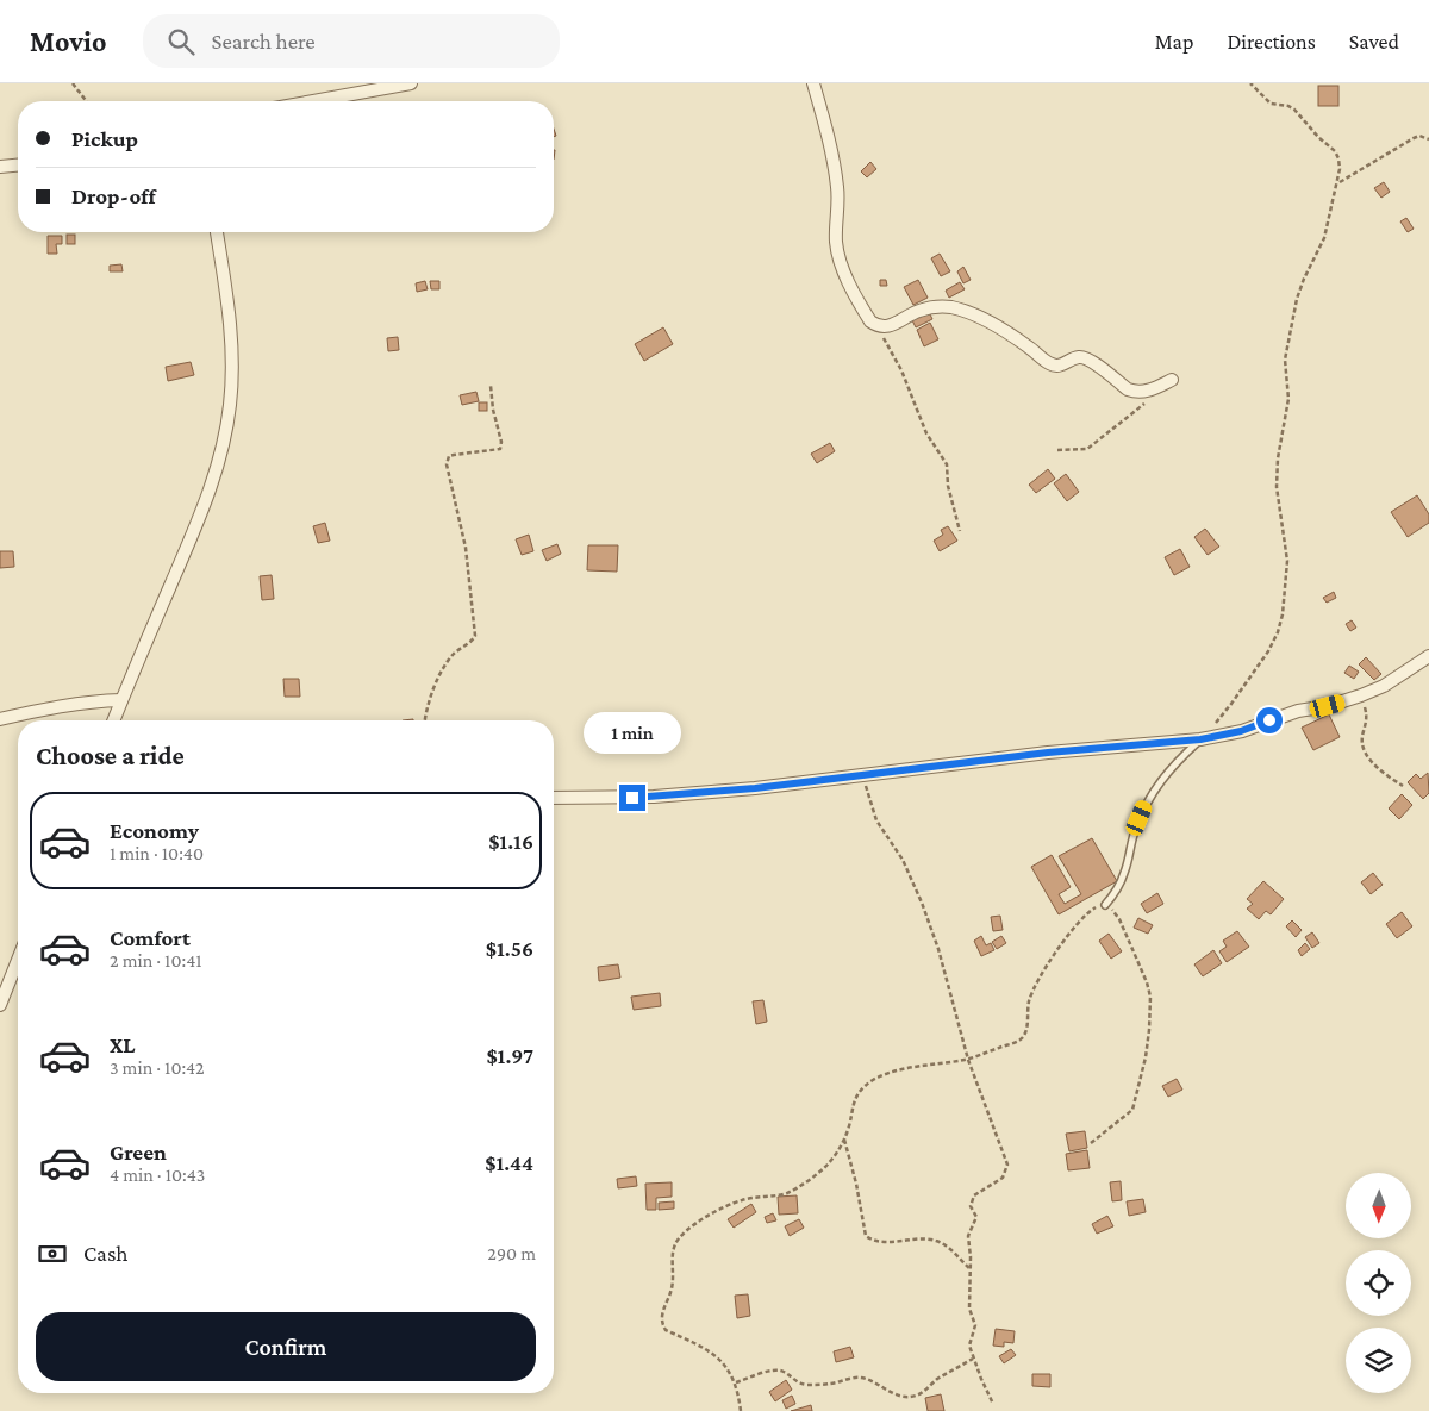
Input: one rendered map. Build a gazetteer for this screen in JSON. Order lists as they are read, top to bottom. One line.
{"north":"bottom","page":{"header":"Movio","search":"Search here","nav":["Map","Directions","Saved"],"banner":["Pickup","Drop-off"],"bubble":"1 min","heading":"Choose a ride","list":[{"name":"Economy","note":"1 min · 10:40","value":"$1.16"},{"name":"Comfort","note":"2 min · 10:41","value":"$1.56"},{"name":"XL","note":"3 min · 10:42","value":"$1.97"},{"name":"Green","note":"4 min · 10:43","value":"$1.44"}],"pay":["Cash","290 m"],"buttons":"Confirm"}}
